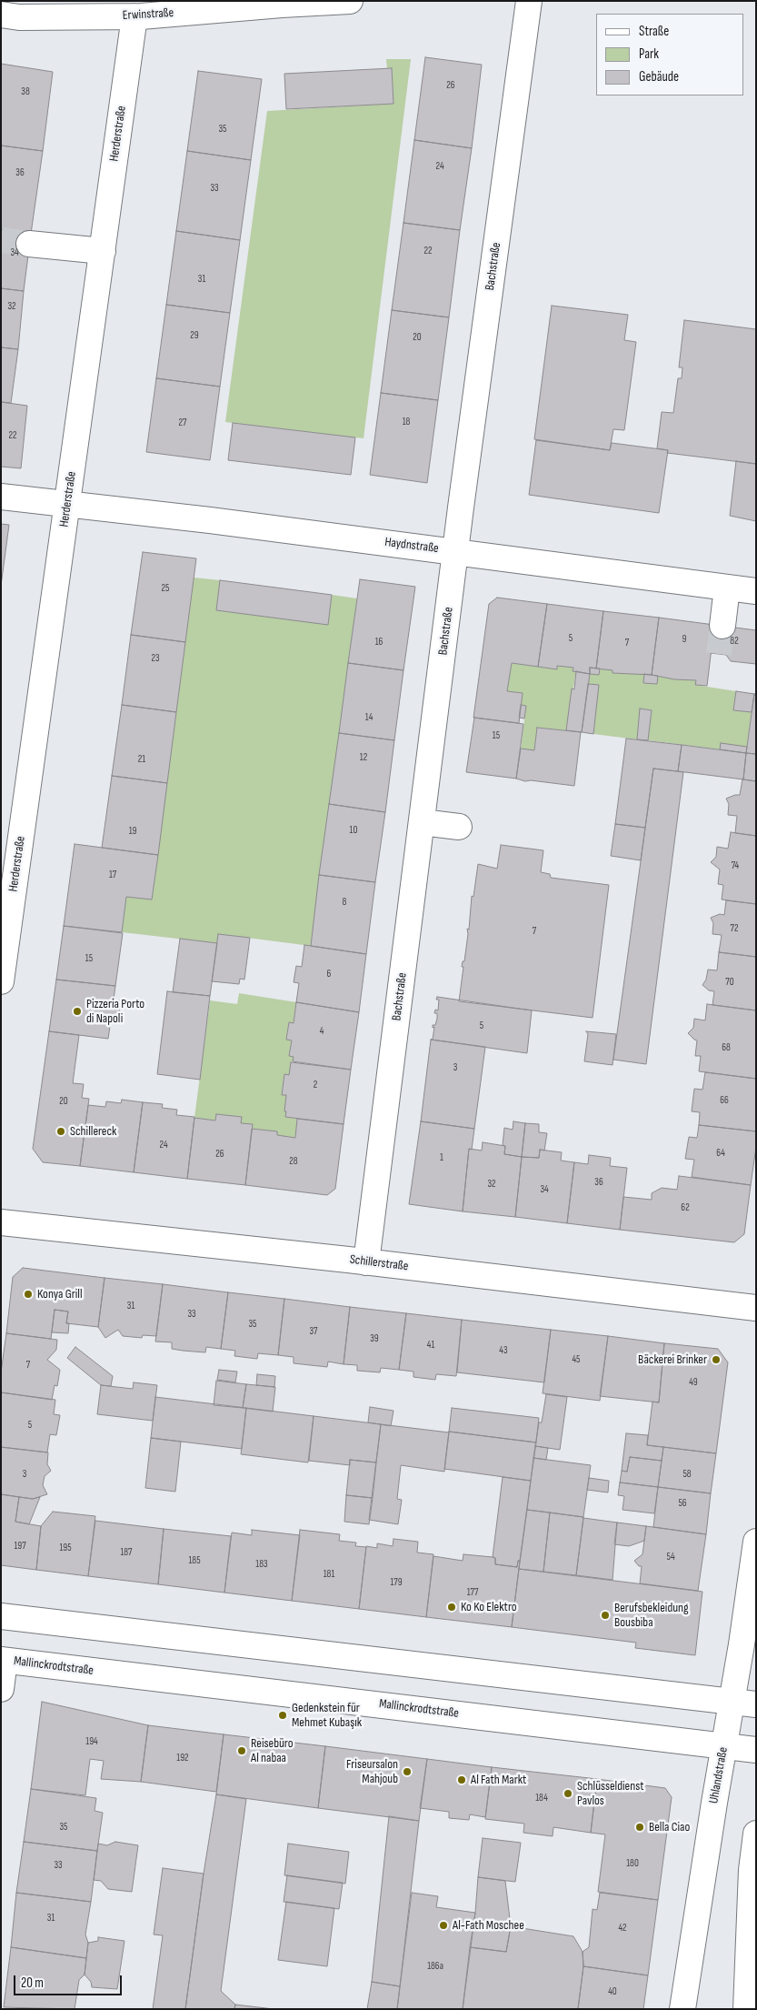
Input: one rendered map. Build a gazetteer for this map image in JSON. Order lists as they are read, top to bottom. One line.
{"streets":{"street":["Erwinstraße","Herderstraße","Bachstraße","Haydnstraße","Schillerstraße","Mallinckrodtstraße","Uhlandstraße"]},"crossings":[["Erwinstraße","Herderstraße"],["Herderstraße","Haydnstraße"],["Bachstraße","Haydnstraße"],["Bachstraße","Schillerstraße"],["Mallinckrodtstraße","Uhlandstraße"]],"places":["Pizzeria Porto di Napoli","Schillereck","Konya Grill","Bäckerei Brinker","Ko Ko Elektro","Berufsbekleidung Bousbiba","Gedenkstein für Mehmet Kubaşık","Reisebüro Al nabaa","Friseursalon Mahjoub","Al Fath Markt","Schlüsseldienst Pavlos","Bella Ciao","Al-Fath Moschee"],"house_numbers":["26","38","35","24","36","33","22","34","31","32","29","20","18","27","22","25","5","9","82","16","7","23","14","15","12","21","10","19","74","17","8","72","7","15","6","70","5","4","68","3","2","66","20","24","64","26","1","28","36","32","34","62","31","33","35","37","39","41","43","45","7","49","5","3","58","56","197","195","187","54","185","183","181","179","177","194","192","184","35","180","33","31","42","186a","40"],"legend":["Straße","Park","Gebäude"],"scale_bar":"20 m"}
